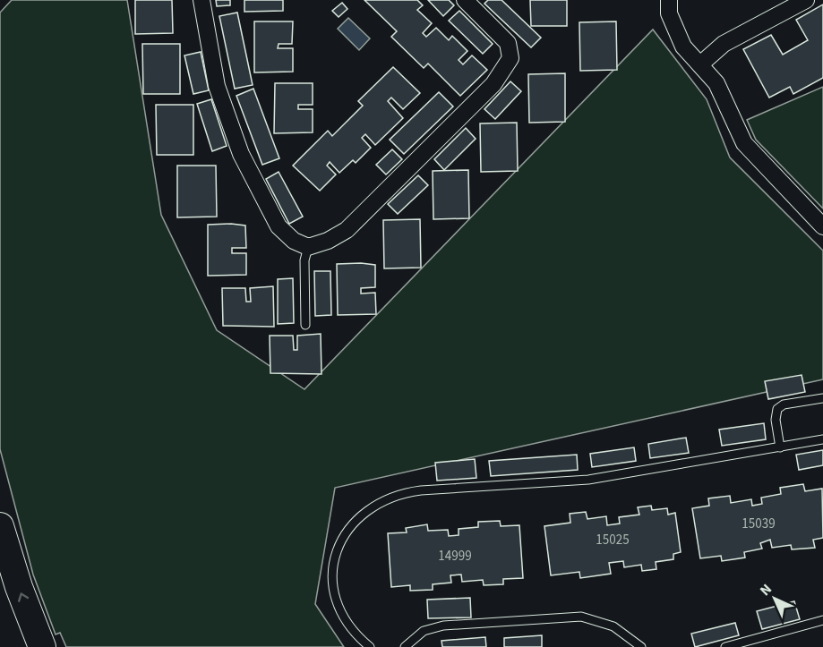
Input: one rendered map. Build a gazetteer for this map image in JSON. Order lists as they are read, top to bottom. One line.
{"house_numbers":["15039","15025","14999"],"north":"top left"}
